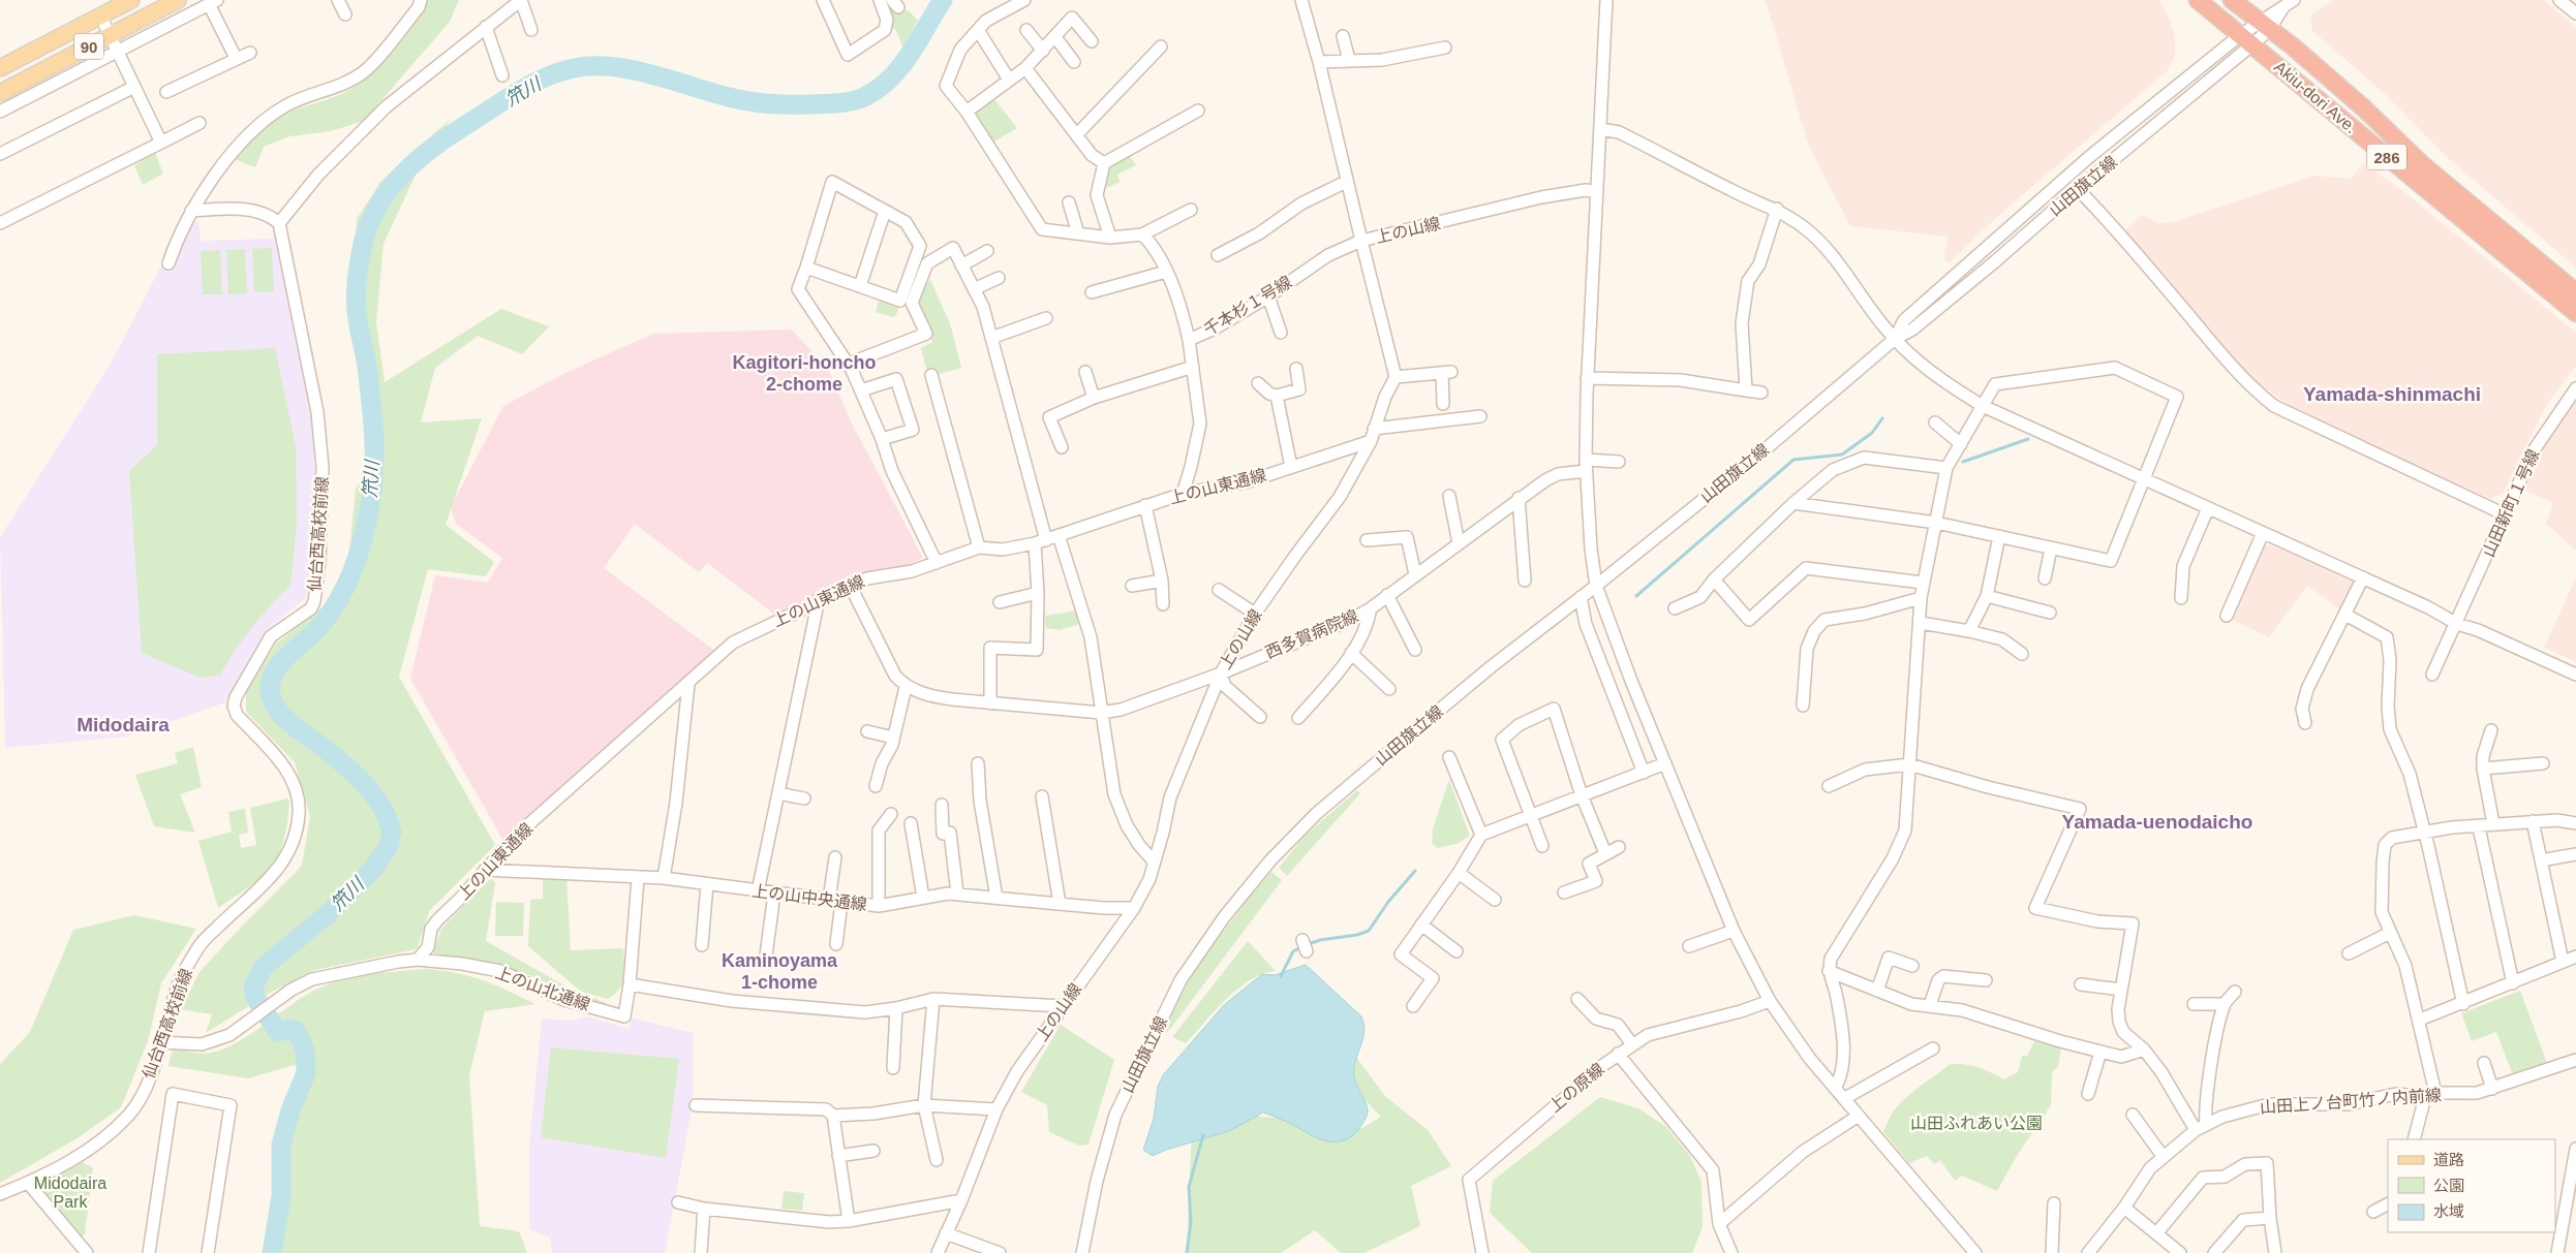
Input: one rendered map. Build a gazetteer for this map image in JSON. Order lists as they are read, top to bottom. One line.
{"streets":{"highway":["Akiu-dori Ave.","286"],"main road":["90"],"street":["山田旗立線","上の山線","千本杉１号線","上の山東通線","山田新町１号線","仙台西高校前線","西多賀病院線","上の山中央通線","上の山北通線","上の原線","山田上ノ台町竹ノ内前線"]},"crossings":[["Akiu-dori Ave.","山田旗立線"],["上の山線","千本杉１号線"],["上の山線","上の山東通線"],["上の山線","西多賀病院線"],["上の山線","上の山中央通線"],["千本杉１号線","上の山東通線"],["上の山東通線","上の山中央通線"],["上の山東通線","上の山北通線"],["仙台西高校前線","上の山北通線"],["上の山中央通線","上の山北通線"]],"districts":["Kagitori-honcho 2-chome","Yamada-shinmachi","Midodaira","Yamada-uenodaicho","Kaminoyama 1-chome"],"water":["笊川"],"parks":["山田ふれあい公園","Midodaira Park"],"legend":["道路","公園","水域"]}
